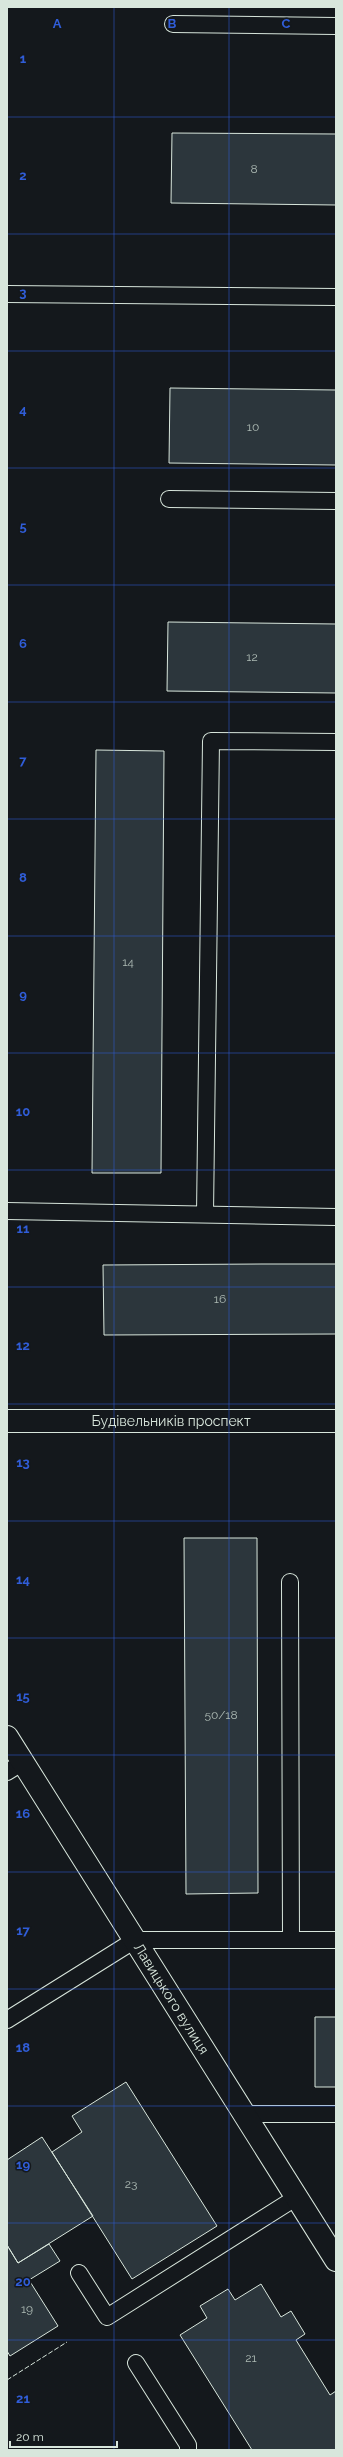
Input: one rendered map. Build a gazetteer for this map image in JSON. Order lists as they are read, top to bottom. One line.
{"streets":{"street":["Будівельників проспект","Лавицького вулиця"]},"house_numbers":["8","10","12","14","16","50/18","23","19","21"],"scale_bar":"20 m","grid":{"columns":["A","B","C"],"rows":["1","2","3","4","5","6","7","8","9","10","11","12","13","14","15","16","17","18","19","20","21"]}}
